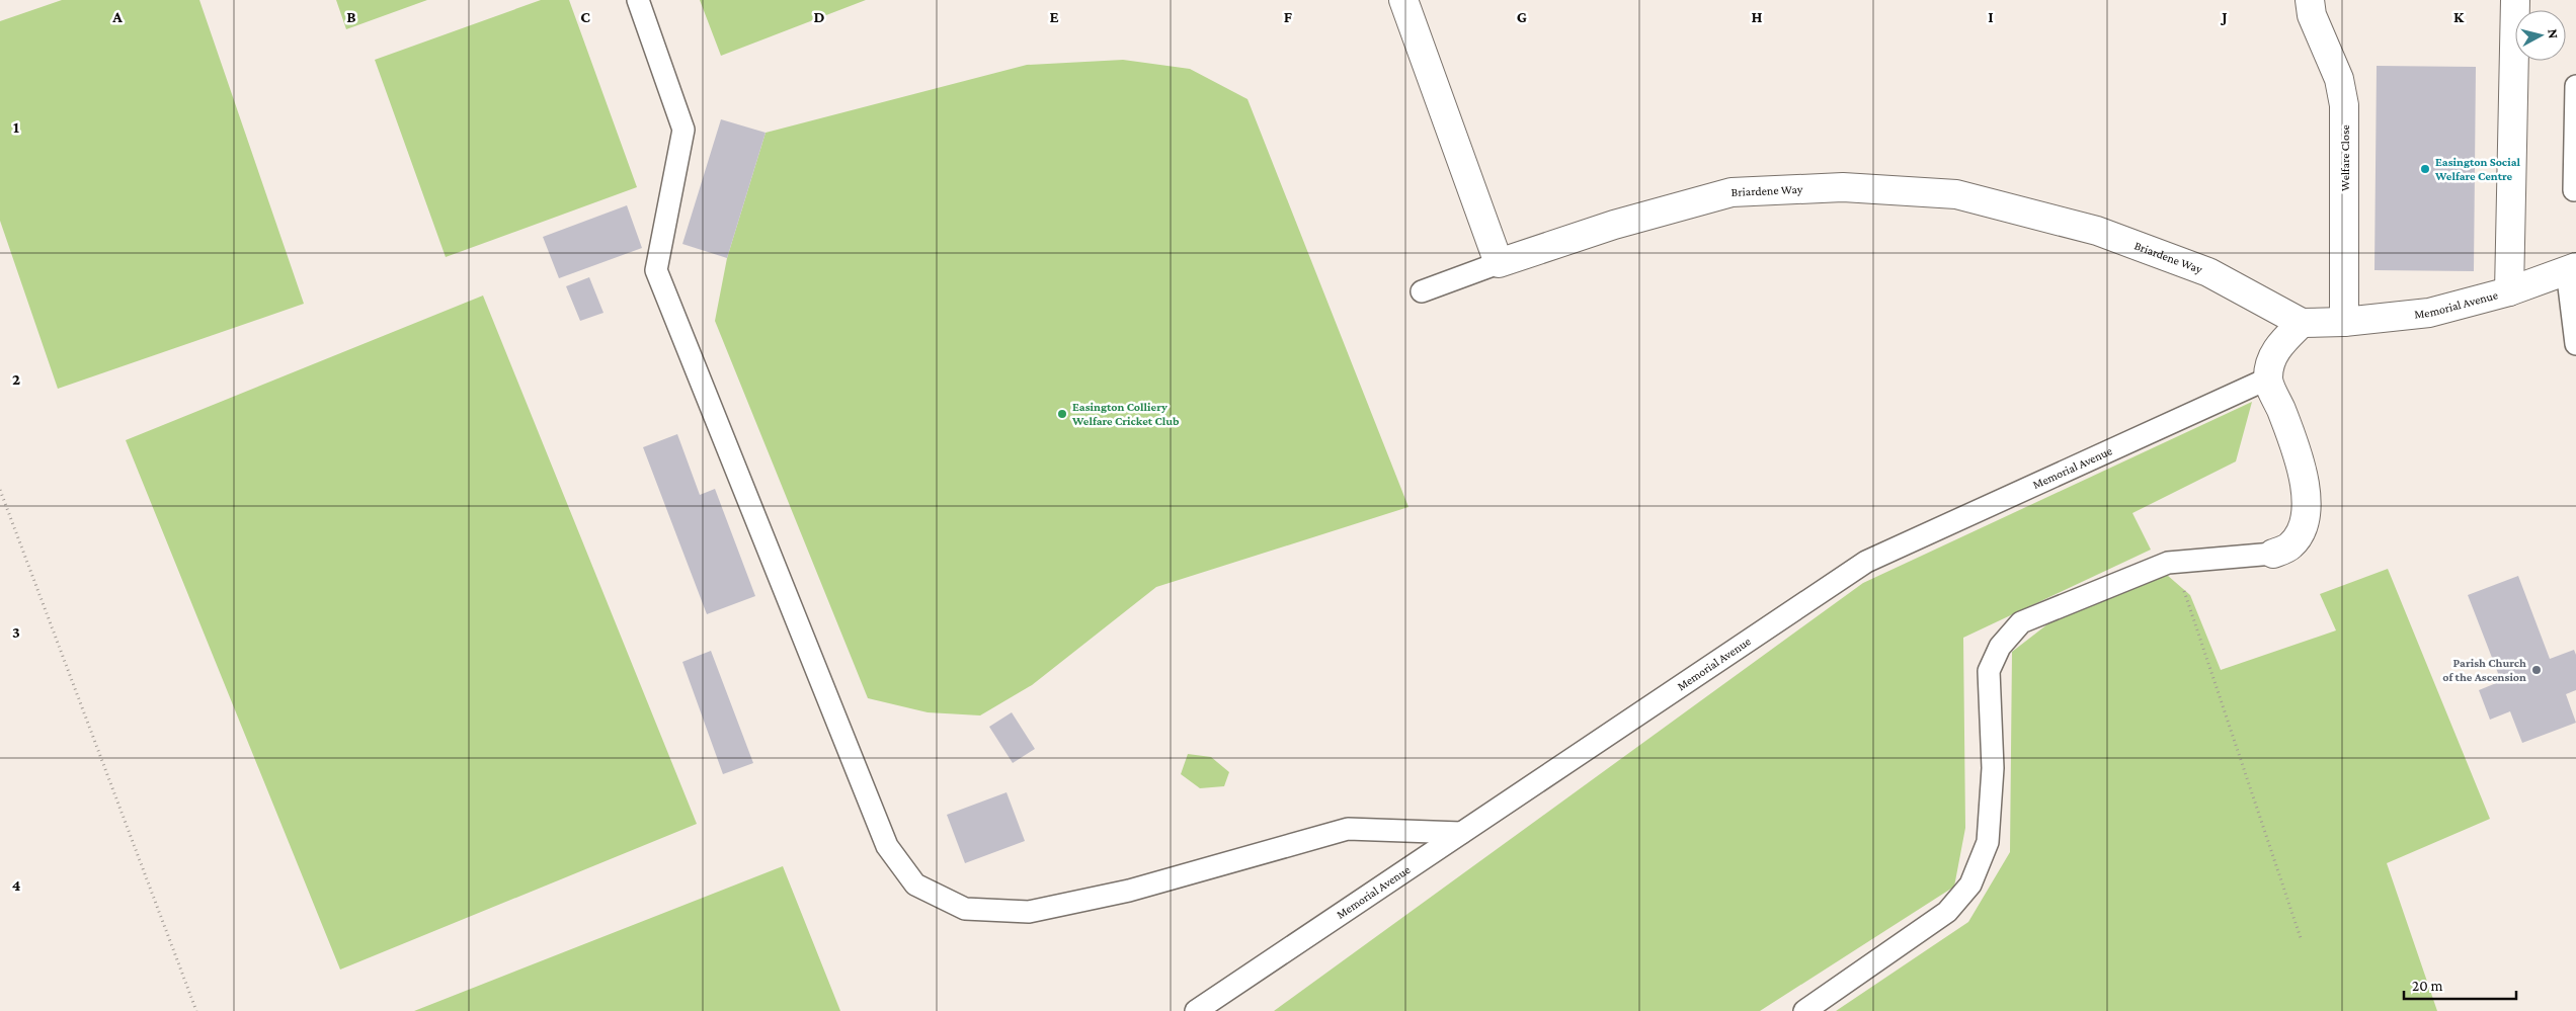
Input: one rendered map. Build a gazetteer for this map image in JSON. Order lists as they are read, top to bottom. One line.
{"streets":{"street":["Welfare Close","Briardene Way","Memorial Avenue"]},"crossings":[["Welfare Close","Memorial Avenue"],["Briardene Way","Memorial Avenue"]],"places":["Easington Social Welfare Centre","Easington Colliery Welfare Cricket Club","Parish Church of the Ascension"],"scale_bar":"20 m","north":"right","grid":{"columns":["A","B","C","D","E","F","G","H","I","J","K"],"rows":["1","2","3","4"]}}
